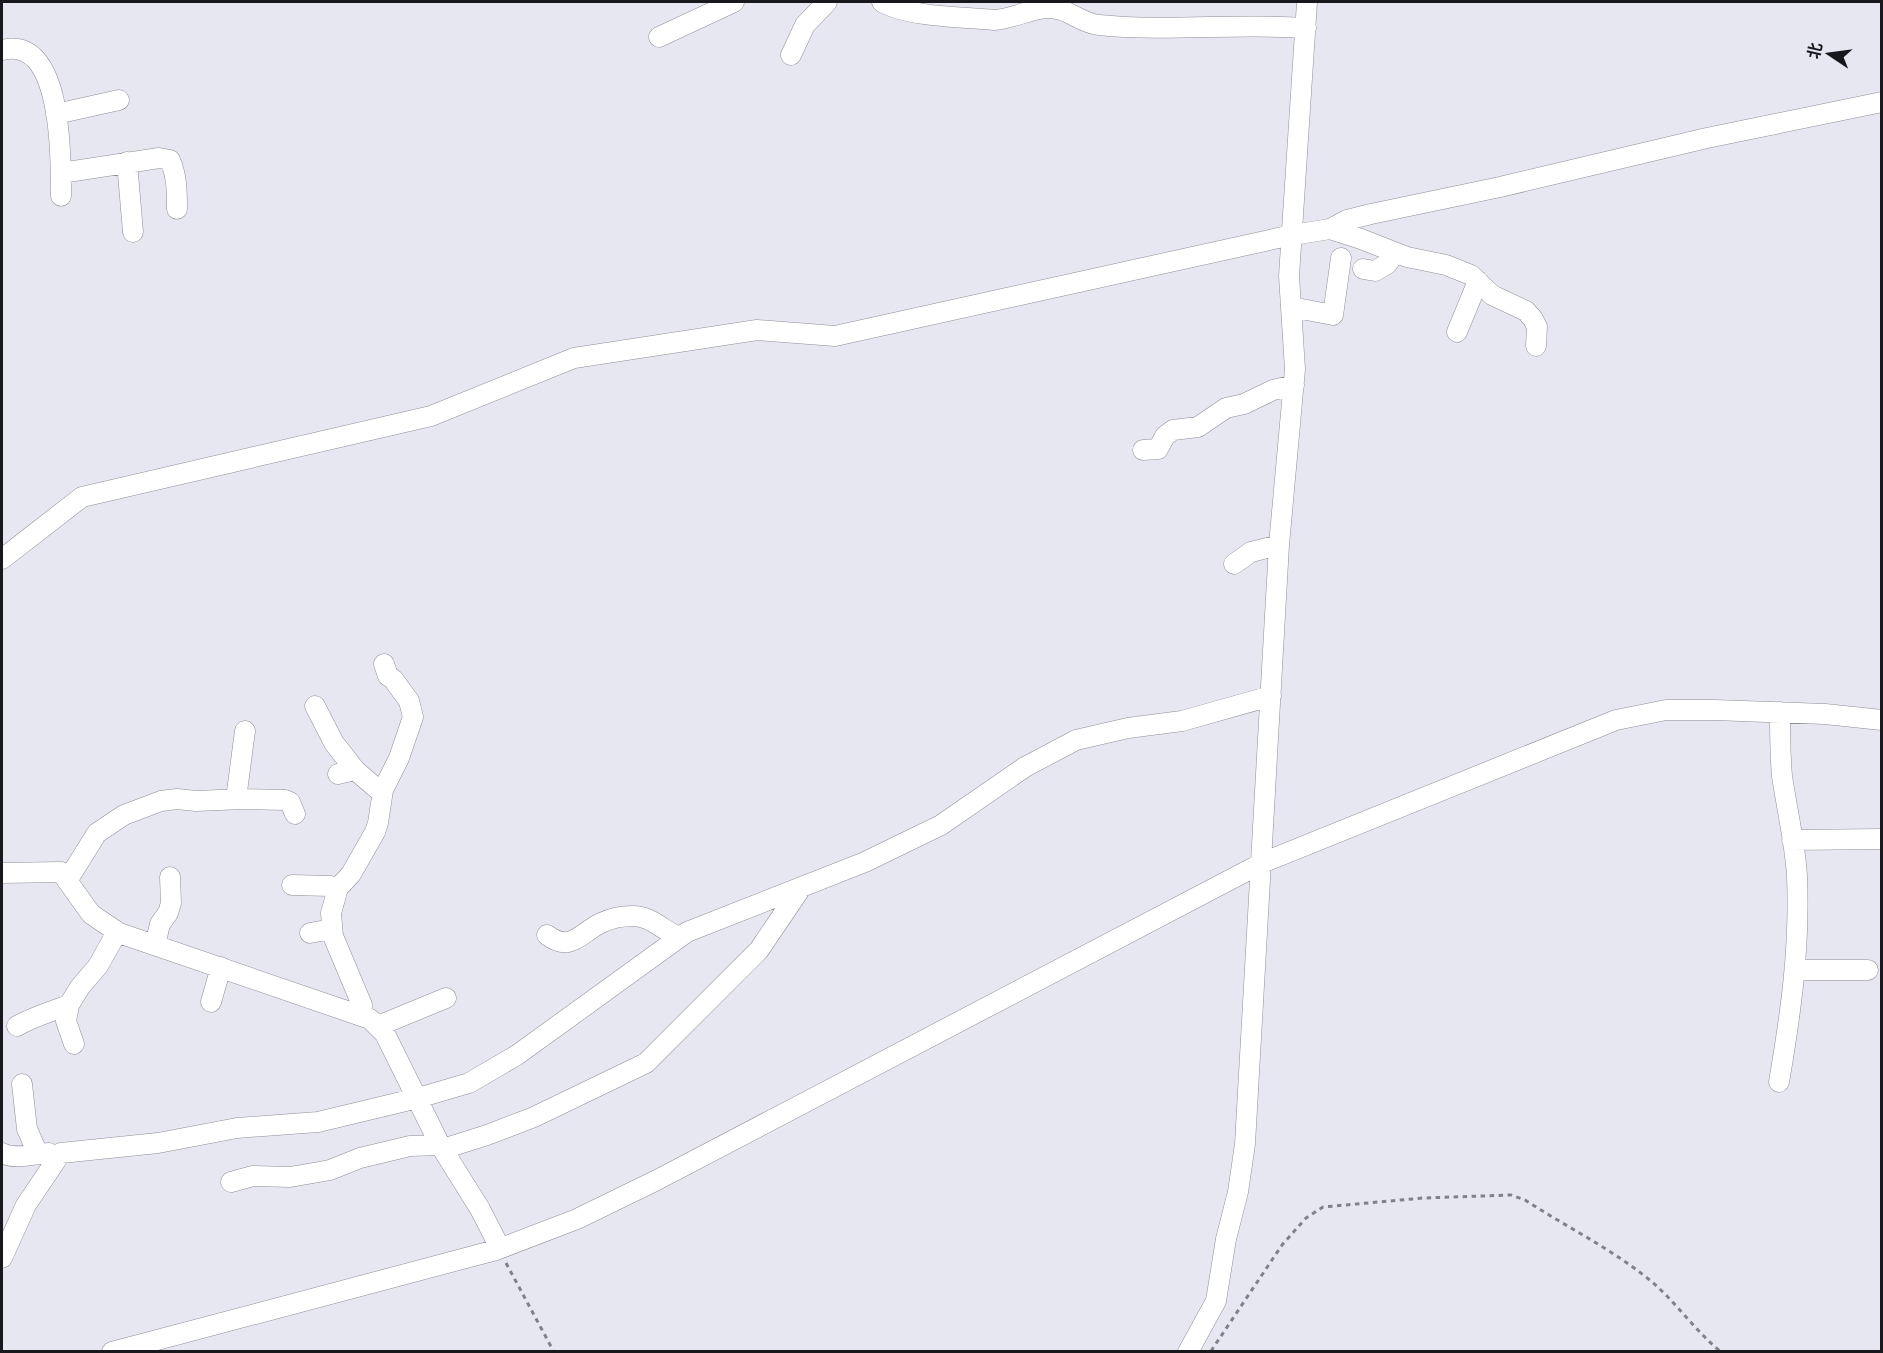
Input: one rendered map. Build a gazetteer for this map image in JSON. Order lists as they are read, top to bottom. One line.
{"north":"left"}
